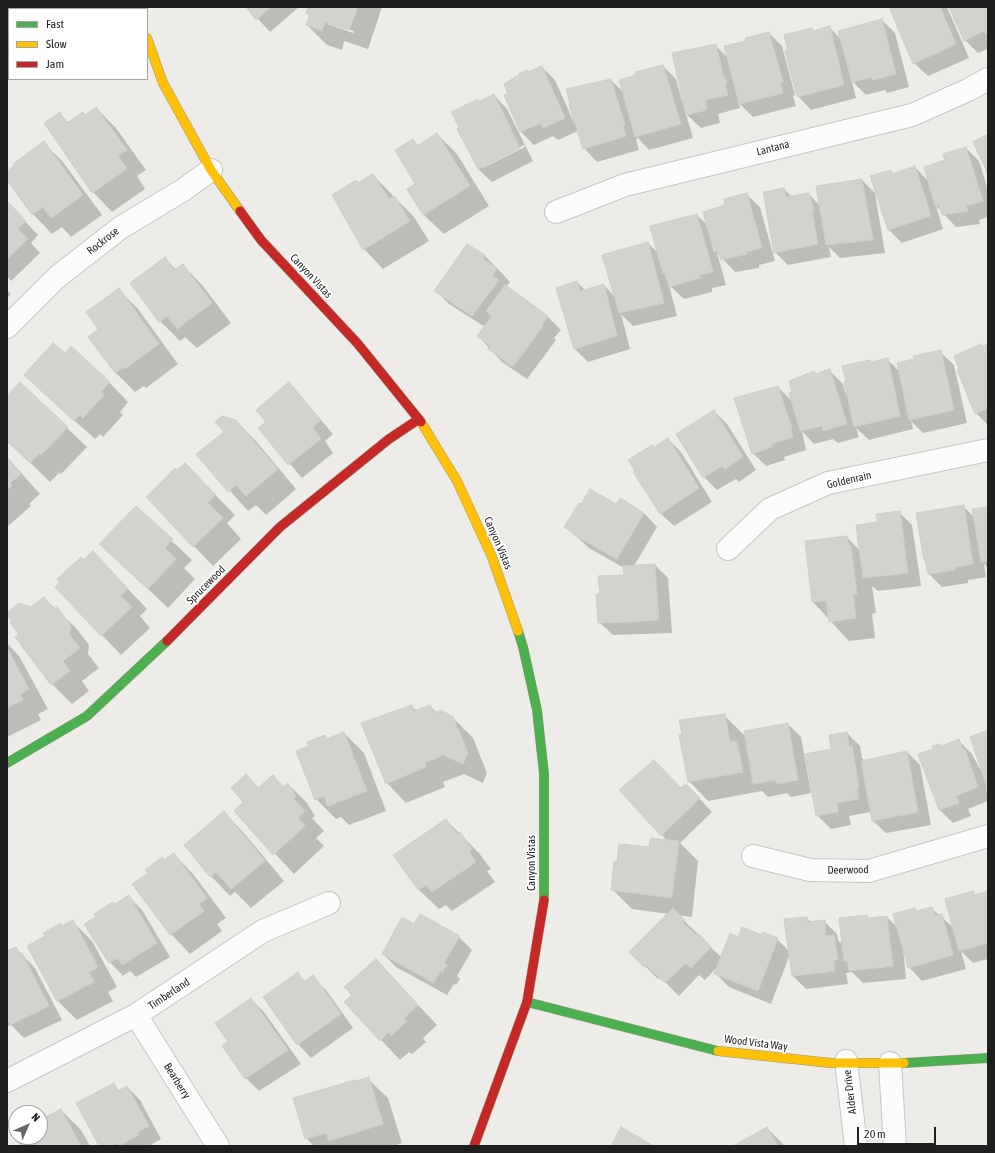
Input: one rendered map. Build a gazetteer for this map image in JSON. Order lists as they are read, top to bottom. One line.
{"streets":{"street":["Lantana","Rockrose","Canyon Vistas","Goldenrain","Sprucewood","Deerwood","Timberland","Wood Vista Way","Bearberry","Alder Drive"]},"crossings":[["Rockrose","Canyon Vistas"],["Canyon Vistas","Sprucewood"],["Canyon Vistas","Wood Vista Way"],["Timberland","Bearberry"],["Wood Vista Way","Alder Drive"]],"legend":["Fast","Slow","Jam"],"scale_bar":"20 m","north":"top right"}
